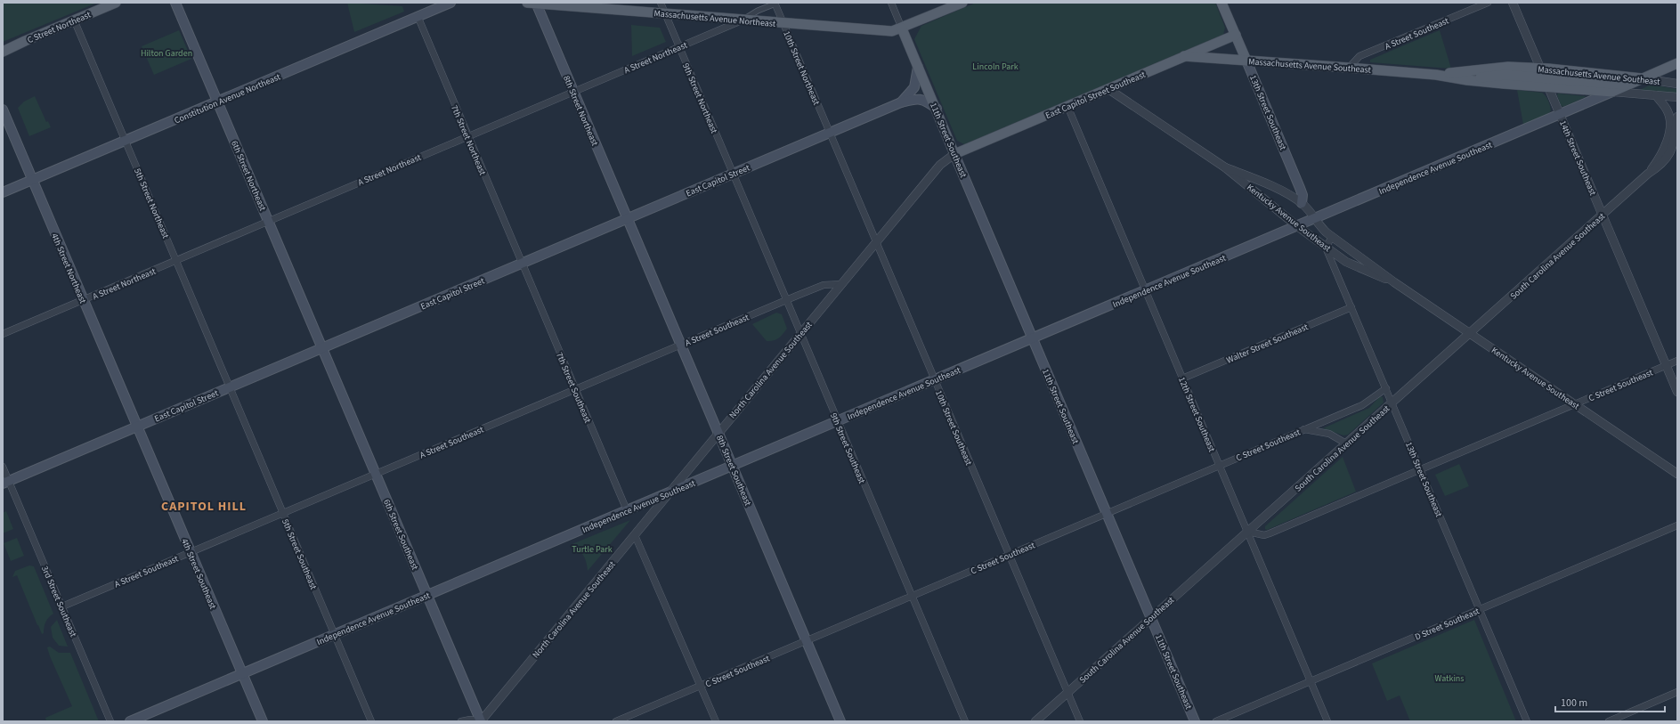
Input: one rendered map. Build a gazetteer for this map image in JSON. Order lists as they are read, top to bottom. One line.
{"streets":{"main road":["Massachusetts Avenue Northeast","C Street Northeast","Massachusetts Avenue Southeast","East Capitol Street Southeast","Constitution Avenue Northeast","8th Street Northeast","13th Street Southeast","11th Street Southeast","Independence Avenue Southeast","6th Street Northeast","East Capitol Street","4th Street Northeast","8th Street Southeast","6th Street Southeast","4th Street Southeast"],"street":["A Street Southeast","A Street Northeast","10th Street Northeast","9th Street Northeast","7th Street Northeast","14th Street Southeast","5th Street Northeast","Kentucky Avenue Southeast","South Carolina Avenue Southeast","Walter Street Southeast","North Carolina Avenue Southeast","C Street Southeast","7th Street Southeast","12th Street Southeast","10th Street Southeast","9th Street Southeast","5th Street Southeast","3rd Street Southeast","D Street Southeast"]},"crossings":[["Massachusetts Avenue Northeast","A Street Northeast"],["Massachusetts Avenue Northeast","10th Street Northeast"],["Massachusetts Avenue Northeast","9th Street Northeast"],["Massachusetts Avenue Northeast","8th Street Northeast"],["Massachusetts Avenue Northeast","11th Street Southeast"],["C Street Northeast","5th Street Northeast"],["A Street Southeast","Massachusetts Avenue Southeast"],["A Street Southeast","North Carolina Avenue Southeast"],["A Street Southeast","7th Street Southeast"],["A Street Southeast","9th Street Southeast"],["A Street Southeast","8th Street Southeast"],["A Street Southeast","6th Street Southeast"],["A Street Southeast","5th Street Southeast"],["A Street Southeast","4th Street Southeast"],["A Street Southeast","3rd Street Southeast"],["A Street Northeast","10th Street Northeast"],["A Street Northeast","9th Street Northeast"],["A Street Northeast","8th Street Northeast"],["A Street Northeast","7th Street Northeast"],["A Street Northeast","6th Street Northeast"],["A Street Northeast","5th Street Northeast"],["A Street Northeast","4th Street Northeast"],["Massachusetts Avenue Southeast","East Capitol Street Southeast"],["Massachusetts Avenue Southeast","13th Street Southeast"],["Massachusetts Avenue Southeast","14th Street Southeast"],["Massachusetts Avenue Southeast","Independence Avenue Southeast"],["Massachusetts Avenue Southeast","South Carolina Avenue Southeast"],["10th Street Northeast","East Capitol Street"],["10th Street Northeast","10th Street Southeast"],["East Capitol Street Southeast","13th Street Southeast"],["East Capitol Street Southeast","11th Street Southeast"],["East Capitol Street Southeast","Kentucky Avenue Southeast"],["East Capitol Street Southeast","North Carolina Avenue Southeast"],["East Capitol Street Southeast","12th Street Southeast"],["Constitution Avenue Northeast","7th Street Northeast"],["Constitution Avenue Northeast","6th Street Northeast"],["Constitution Avenue Northeast","5th Street Northeast"],["Constitution Avenue Northeast","4th Street Northeast"],["9th Street Northeast","East Capitol Street"],["9th Street Northeast","9th Street Southeast"],["8th Street Northeast","East Capitol Street"],["8th Street Northeast","8th Street Southeast"],["13th Street Southeast","Kentucky Avenue Southeast"],["13th Street Southeast","South Carolina Avenue Southeast"],["13th Street Southeast","Walter Street Southeast"],["13th Street Southeast","C Street Southeast"],["13th Street Southeast","D Street Southeast"],["7th Street Northeast","East Capitol Street"],["7th Street Northeast","7th Street Southeast"],["11th Street Southeast","Independence Avenue Southeast"],["11th Street Southeast","South Carolina Avenue Southeast"],["11th Street Southeast","North Carolina Avenue Southeast"],["11th Street Southeast","C Street Southeast"],["14th Street Southeast","Independence Avenue Southeast"],["14th Street Southeast","South Carolina Avenue Southeast"],["14th Street Southeast","C Street Southeast"],["Independence Avenue Southeast","Kentucky Avenue Southeast"],["Independence Avenue Southeast","North Carolina Avenue Southeast"],["Independence Avenue Southeast","7th Street Southeast"],["Independence Avenue Southeast","12th Street Southeast"],["Independence Avenue Southeast","10th Street Southeast"],["Independence Avenue Southeast","9th Street Southeast"],["Independence Avenue Southeast","8th Street Southeast"],["Independence Avenue Southeast","6th Street Southeast"],["Independence Avenue Southeast","5th Street Southeast"],["Independence Avenue Southeast","4th Street Southeast"],["6th Street Northeast","East Capitol Street"],["6th Street Northeast","6th Street Southeast"],["East Capitol Street","5th Street Northeast"],["East Capitol Street","4th Street Northeast"],["East Capitol Street","7th Street Southeast"],["East Capitol Street","10th Street Southeast"],["East Capitol Street","9th Street Southeast"],["East Capitol Street","8th Street Southeast"],["East Capitol Street","6th Street Southeast"],["East Capitol Street","5th Street Southeast"],["East Capitol Street","4th Street Southeast"],["East Capitol Street","3rd Street Southeast"],["5th Street Northeast","5th Street Southeast"],["Kentucky Avenue Southeast","South Carolina Avenue Southeast"],["Kentucky Avenue Southeast","C Street Southeast"],["South Carolina Avenue Southeast","C Street Southeast"],["South Carolina Avenue Southeast","12th Street Southeast"],["South Carolina Avenue Southeast","10th Street Southeast"],["4th Street Northeast","4th Street Southeast"],["Walter Street Southeast","12th Street Southeast"],["North Carolina Avenue Southeast","10th Street Southeast"],["North Carolina Avenue Southeast","9th Street Southeast"],["North Carolina Avenue Southeast","8th Street Southeast"],["North Carolina Avenue Southeast","6th Street Southeast"],["C Street Southeast","12th Street Southeast"],["C Street Southeast","10th Street Southeast"],["C Street Southeast","9th Street Southeast"],["C Street Southeast","8th Street Southeast"],["12th Street Southeast","D Street Southeast"]],"districts":["CAPITOL HILL"],"parks":["Hilton Garden","Lincoln Park","Turtle Park","Watkins"],"scale_bar":"100 m"}
